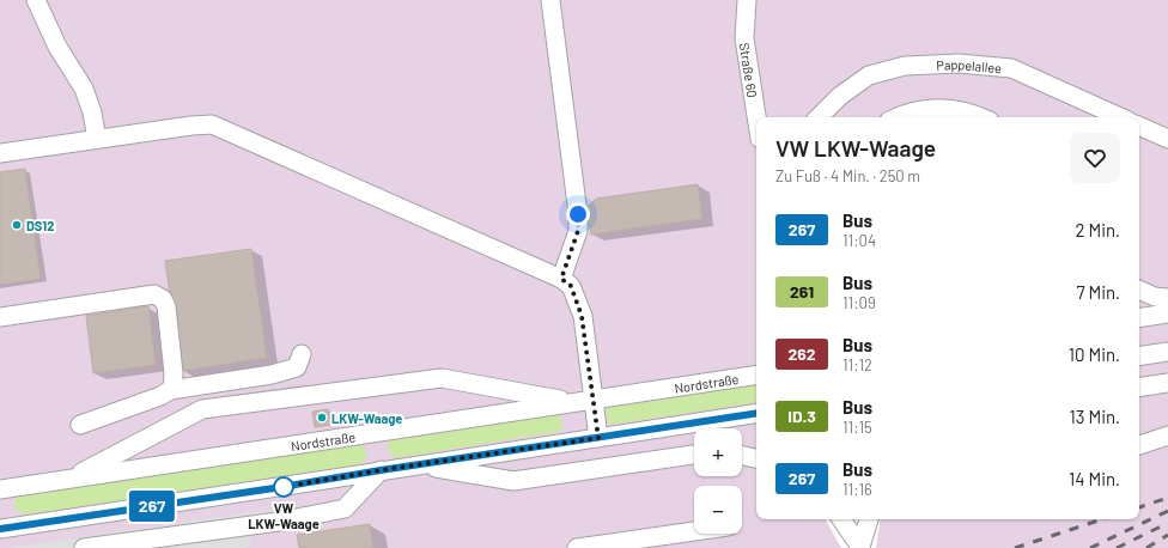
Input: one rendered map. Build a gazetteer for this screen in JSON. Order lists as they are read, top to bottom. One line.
{"streets":{"street":["Pappelallee","Straße 60","Nordstraße"]},"places":["DS12","LKW-Waage","VW LKW-Waage"],"lines":["bus line 267"],"page":{"on_map":"267","heading":["VW LKW-Waage","Zu Fuß · 4 Min. · 250 m"],"list":[{"mark":"267","name":"Bus","note":"11:04","value":"2 Min."},{"mark":"261","name":"Bus","note":"11:09","value":"7 Min."},{"mark":"262","name":"Bus","note":"11:12","value":"10 Min."},{"mark":"ID.3","name":"Bus","note":"11:15","value":"13 Min."},{"mark":"267","name":"Bus","note":"11:16","value":"14 Min."}],"map_buttons":["+","−"]}}
